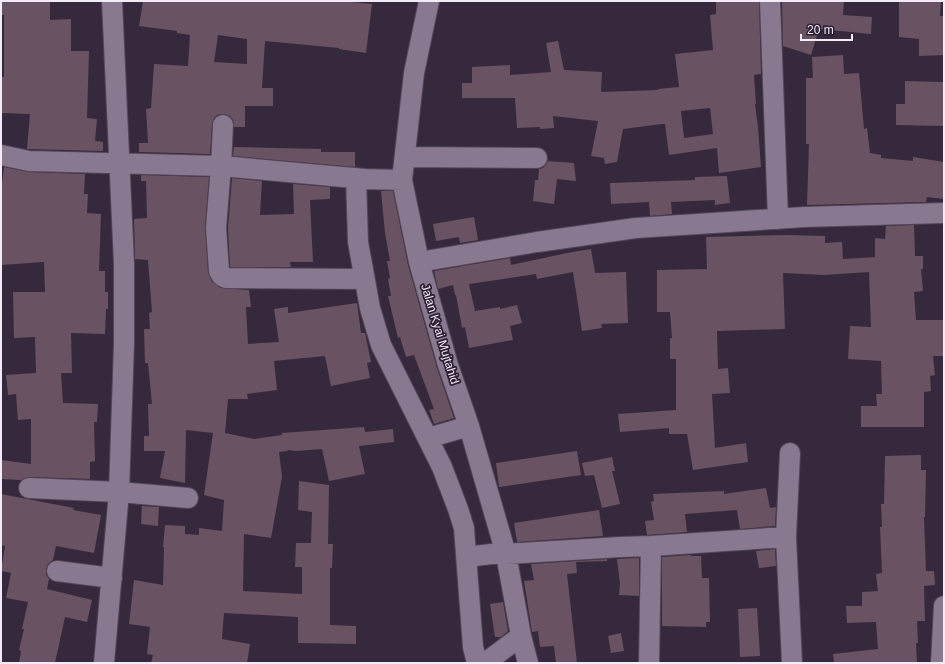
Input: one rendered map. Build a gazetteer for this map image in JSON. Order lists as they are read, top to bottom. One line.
{"streets":{"street":["Jalan Kyai Mujtahid"]},"scale_bar":"20 m"}
